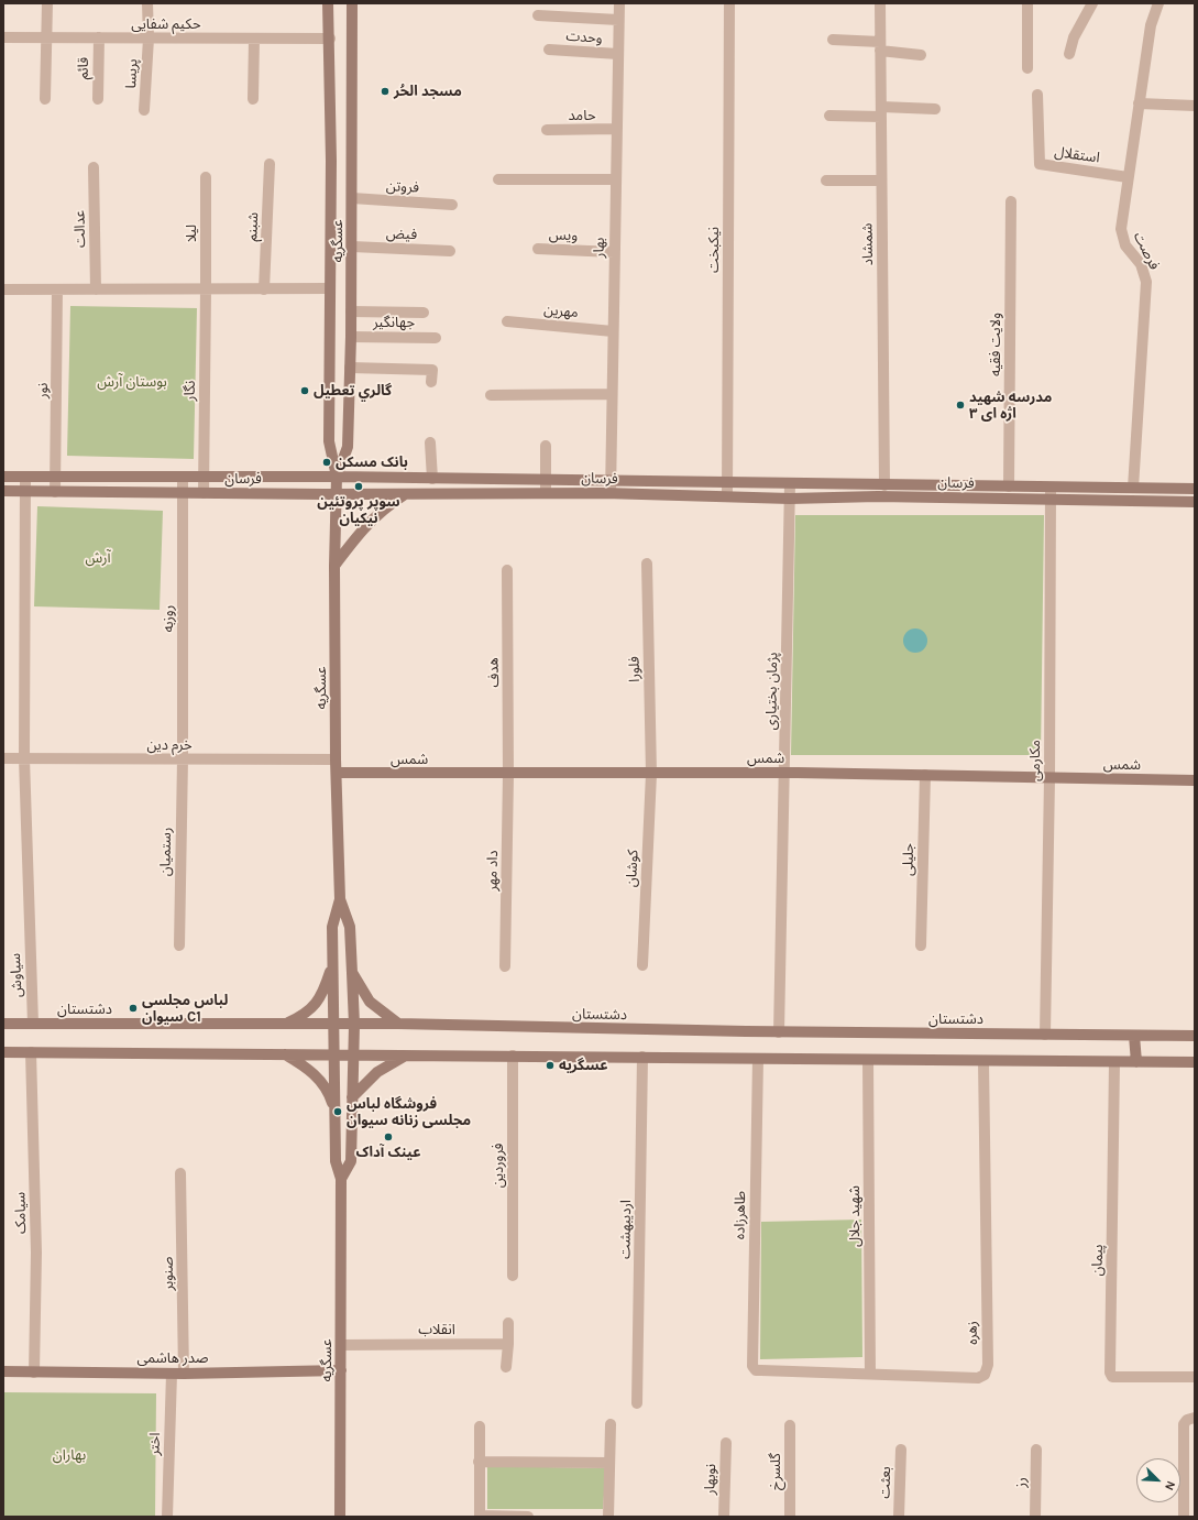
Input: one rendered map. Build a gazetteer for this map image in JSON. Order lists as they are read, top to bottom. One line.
{"streets":{"street":["حکیم شفایی","وحدت","قائم","پریسا","حامد","استقلال","فروتن","شبنم","عدالت","لیلا","فیض","ویس","عسگریه","شمشاد","بهار","نیکبخت","فرصت","مهرین","جهانگیر","ولایت فقیه","نور","نگار","فرسان","روزبه","فلورا","هدف","پژمان بختیاری","خرم دین","شمس","مکارمی","رستمیان","جلیلی","کوشان","داد مهر","سیاوش","دشتستان","فروردین","سیامک","طاهرزاده","شهید جلال","اردیبهشت","پیمان","صنوبر","انقلاب","زهره","صدر هاشمی","اختر","گلسرخ","نوبهار","بعثت","رز"]},"crossings":[["حکیم شفایی","قائم"],["حکیم شفایی","پریسا"],["حکیم شفایی","عسگریه"],["وحدت","بهار"],["حامد","بهار"],["استقلال","فرصت"],["فروتن","عسگریه"],["لیلا","نگار"],["فیض","عسگریه"],["ویس","بهار"],["عسگریه","جهانگیر"],["عسگریه","فرسان"],["عسگریه","خرم دین"],["عسگریه","شمس"],["عسگریه","دشتستان"],["عسگریه","انقلاب"],["عسگریه","صدر هاشمی"],["شمشاد","فرسان"],["بهار","مهرین"],["بهار","فرسان"],["نیکبخت","فرسان"],["فرصت","فرسان"],["ولایت فقیه","فرسان"],["نور","فرسان"],["نگار","فرسان"],["فرسان","روزبه"],["فرسان","پژمان بختیاری"],["فرسان","مکارمی"],["فرسان","سیاوش"],["روزبه","خرم دین"],["روزبه","رستمیان"],["فلورا","شمس"],["فلورا","کوشان"],["هدف","شمس"],["هدف","داد مهر"],["پژمان بختیاری","شمس"],["پژمان بختیاری","دشتستان"],["خرم دین","رستمیان"],["خرم دین","سیاوش"],["شمس","مکارمی"],["شمس","جلیلی"],["شمس","کوشان"],["شمس","داد مهر"],["مکارمی","دشتستان"],["سیاوش","دشتستان"],["سیامک","صدر هاشمی"],["طاهرزاده","زهره"],["شهید جلال","زهره"],["صنوبر","صدر هاشمی"],["صدر هاشمی","اختر"]],"parks":["بوستان آرش","آرش","بهاران"],"places":["مسجد الحُر","گالري تعطيل","مدرسه شهید اژه ای ۳","بانک مسکن","سوپر پروتئین نیکیان","لباس مجلسی سیوان C1","عسگریه","فروشگاه لباس مجلسی زنانه سیوان","عینک آداک"],"north":"bottom right"}
